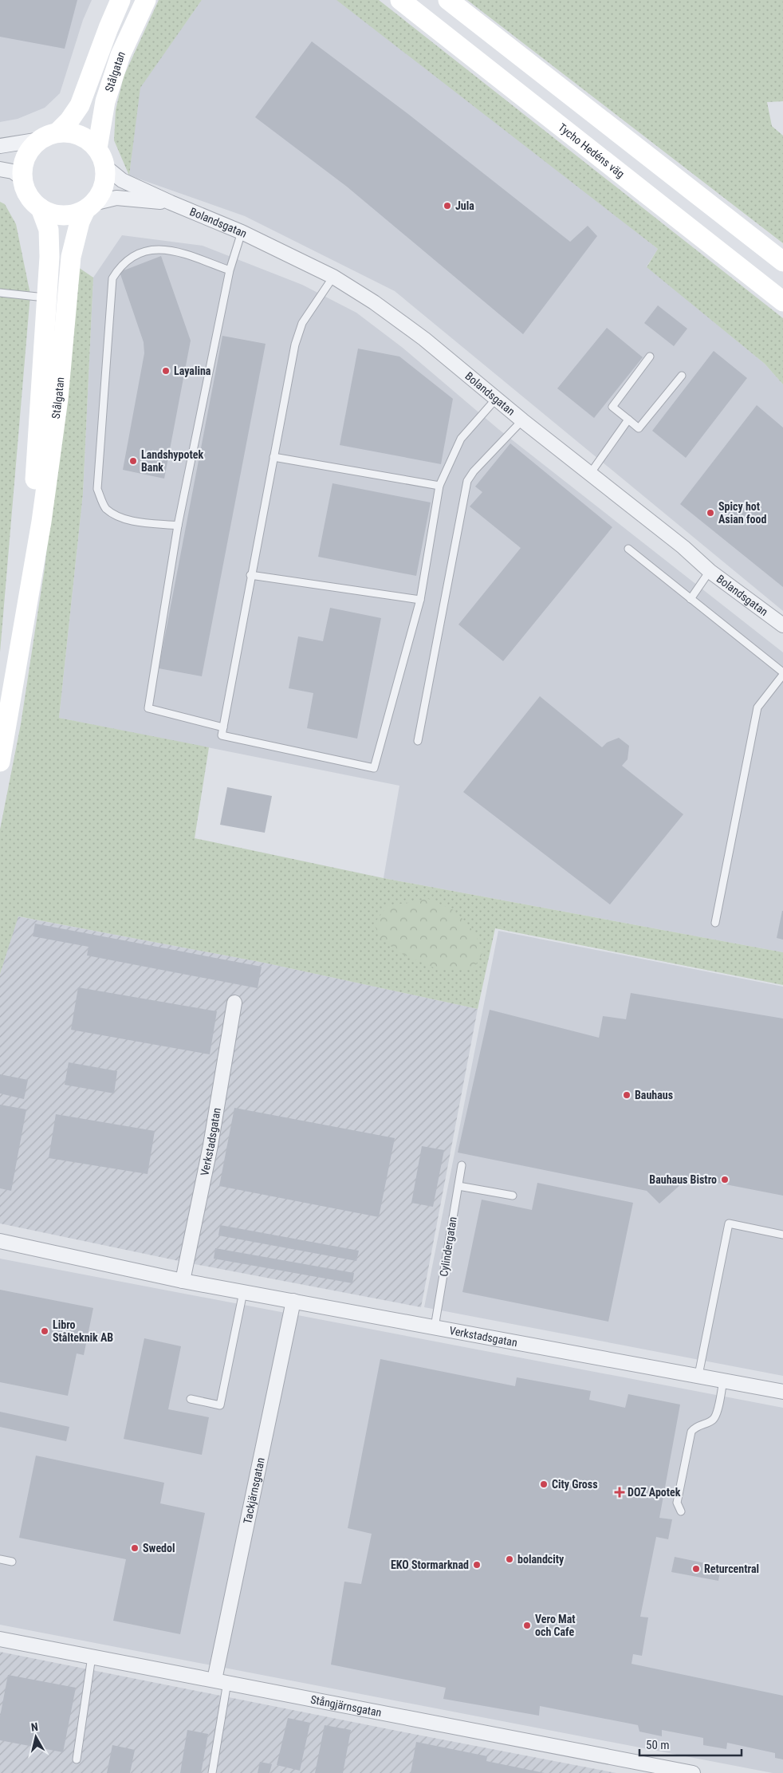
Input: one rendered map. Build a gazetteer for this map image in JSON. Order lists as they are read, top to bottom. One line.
{"streets":{"main road":["Stålgatan","Tycho Hedéns väg"],"street":["Bolandsgatan","Verkstadsgatan","Tackjärnsgatan","Stångjärnsgatan"],"lane":["Cylindergatan"]},"crossings":[["Stålgatan","Bolandsgatan"],["Verkstadsgatan","Cylindergatan"],["Verkstadsgatan","Tackjärnsgatan"],["Tackjärnsgatan","Stångjärnsgatan"]],"places":{"other":["Jula","Layalina","Landshypotek Bank","Spicy hot Asian food","Bauhaus","Bauhaus Bistro","Libro Stålteknik AB","City Gross","Swedol","bolandcity","EKO Stormarknad","Returcentral","Vero Mat och Cafe"],"health":["DOZ Apotek"]},"scale_bar":"50 m","north":"top"}
